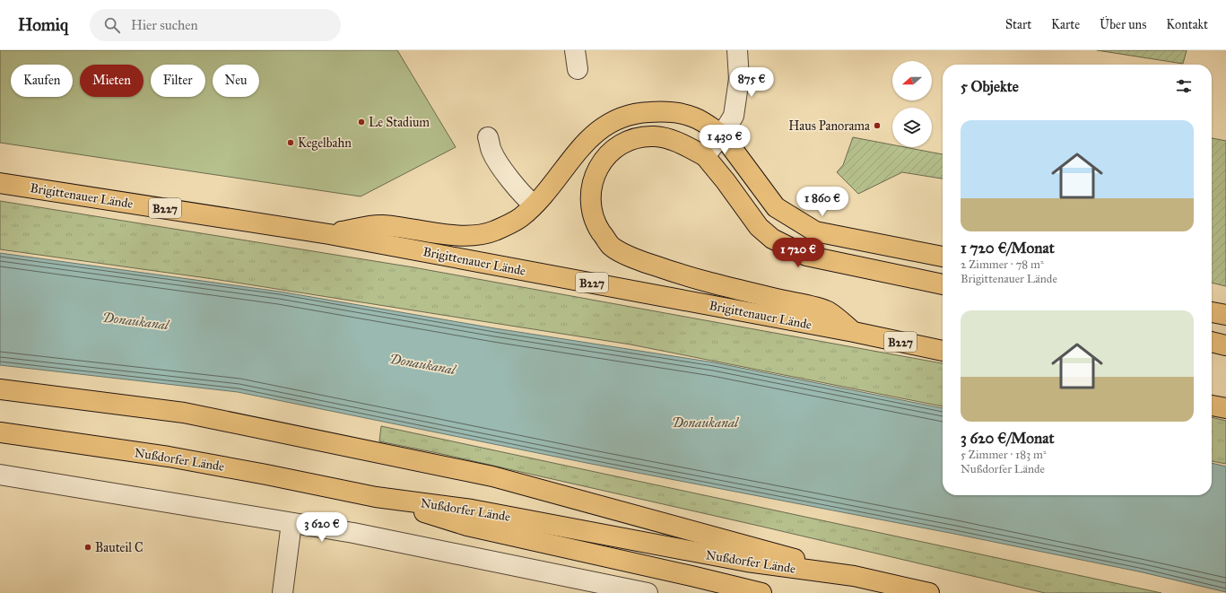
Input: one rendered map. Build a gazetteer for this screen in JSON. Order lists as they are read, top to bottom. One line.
{"streets":{"main road":["Brigittenauer Lände","B227","Nußdorfer Lände"]},"water":["Donaukanal"],"places":["Le Stadium","Haus Panorama","Kegelbahn","Bauteil C"],"north":"left","page":{"header":"Homiq","search":"Hier suchen","nav":["Start","Karte","Über uns","Kontakt"],"chip":["Kaufen","Mieten","Filter","Neu"],"heading":"5 Objekte","price":["875 €","1 430 €","1 860 €","1 720 €","3 620 €"],"list":[{"name":"1 720 €/Monat","note":"2 Zimmer · 78 m² · Brigittenauer Lände"},{"name":"3 620 €/Monat","note":"5 Zimmer · 183 m² · Nußdorfer Lände"}]}}
